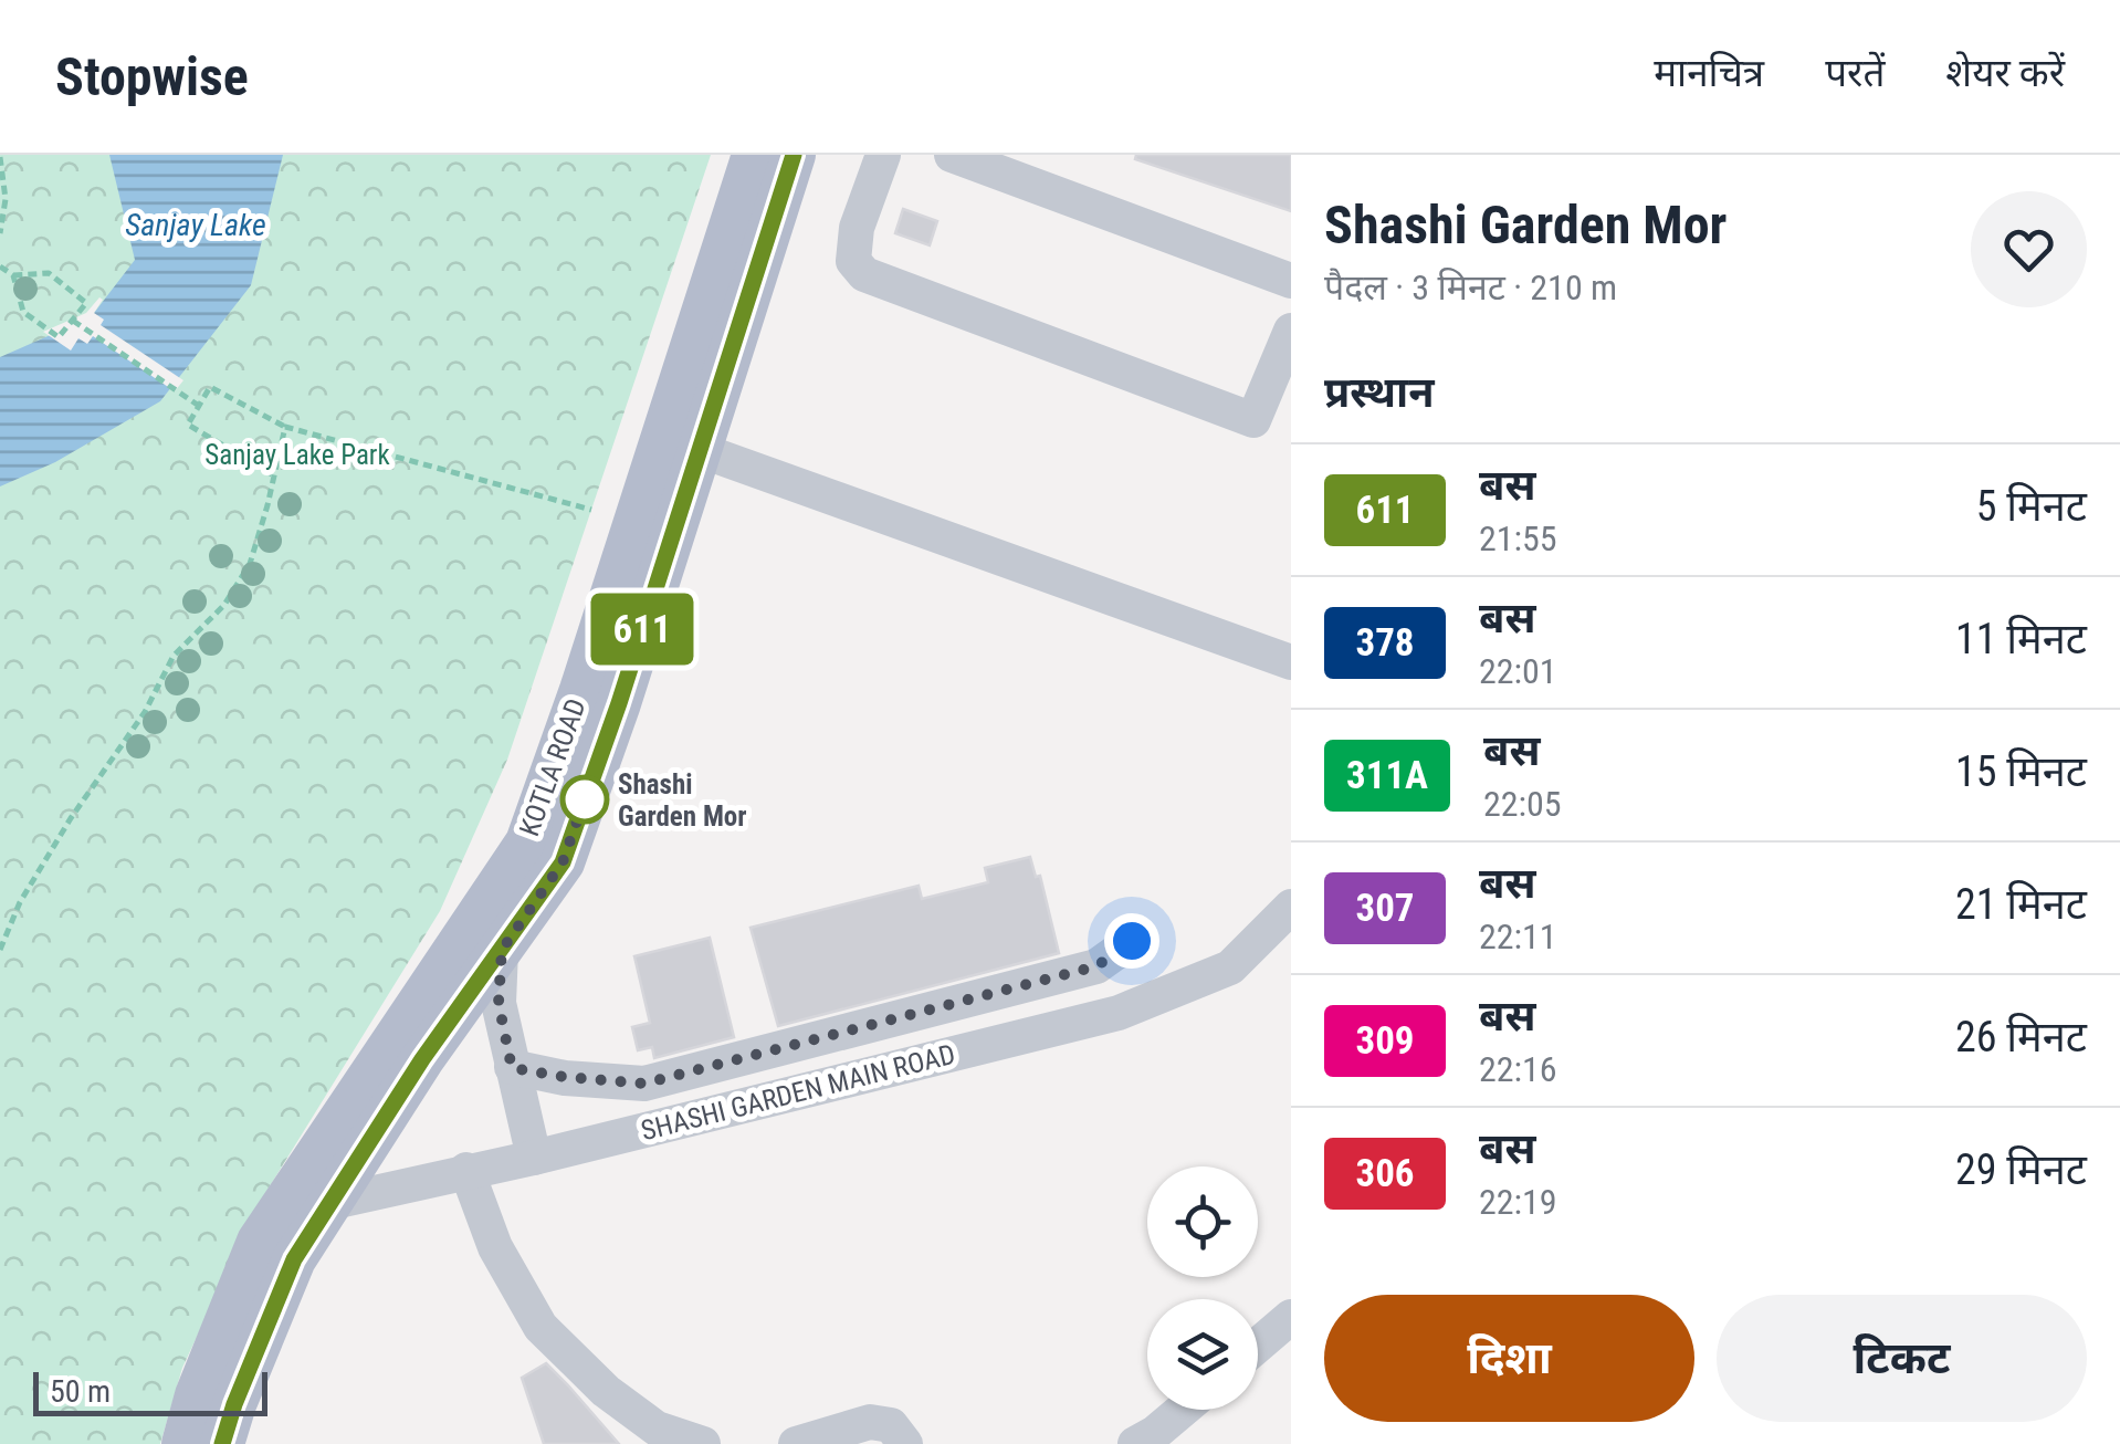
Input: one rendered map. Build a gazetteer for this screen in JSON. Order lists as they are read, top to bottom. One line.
{"streets":{"main road":["KOTLA ROAD"],"street":["SHASHI GARDEN MAIN ROAD"]},"crossings":[["KOTLA ROAD","SHASHI GARDEN MAIN ROAD"]],"water":["Sanjay Lake"],"parks":["Sanjay Lake Park"],"places":["Shashi Garden Mor"],"lines":["bus line 611"],"scale_bar":"50 m","page":{"header":"Stopwise","nav":["मानचित्र","परतें","शेयर करें"],"on_map":"611","heading":[["Shashi Garden Mor","पैदल · 3 मिनट · 210 m"],"प्रस्थान"],"list":[{"mark":"611","name":"बस","note":"21:55","value":"5 मिनट"},{"mark":"378","name":"बस","note":"22:01","value":"11 मिनट"},{"mark":"311A","name":"बस","note":"22:05","value":"15 मिनट"},{"mark":"307","name":"बस","note":"22:11","value":"21 मिनट"},{"mark":"309","name":"बस","note":"22:16","value":"26 मिनट"},{"mark":"306","name":"बस","note":"22:19","value":"29 मिनट"}],"buttons":["दिशा","टिकट"],"scale":"50 m"}}
